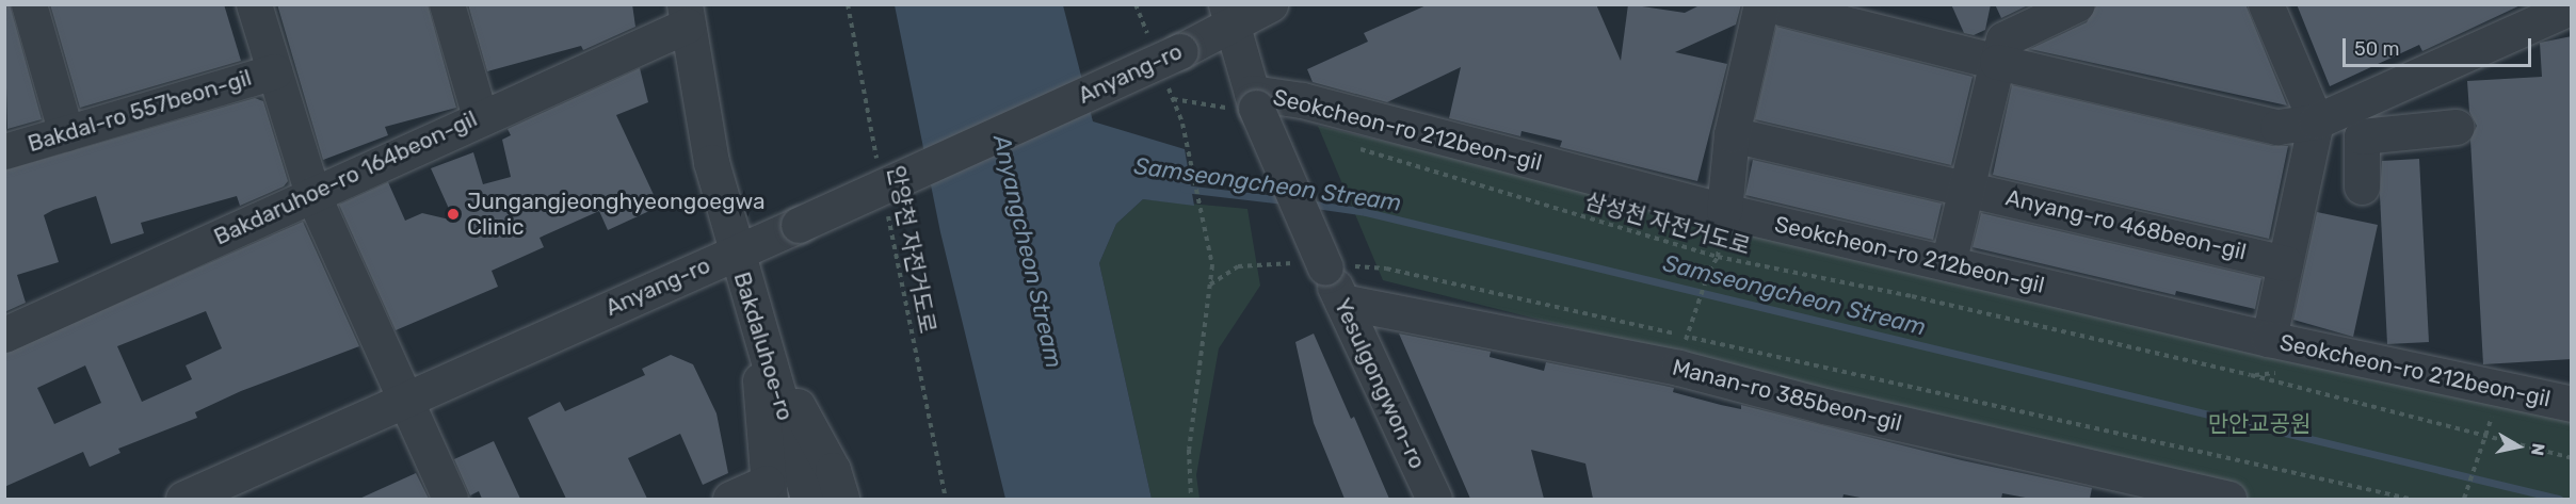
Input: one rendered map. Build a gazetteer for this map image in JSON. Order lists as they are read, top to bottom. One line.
{"streets":{"street":["Anyang-ro","Bakdal-ro 557beon-gil","Seokcheon-ro 212beon-gil","Bakdaruhoe-ro 164beon-gil","Anyang-ro 468beon-gil","Bakdaluhoe-ro","Yesulgongwon-ro","Manan-ro 385beon-gil"],"path":["삼성천 자전거도로","안양천 자전거도로"]},"crossings":[["Anyang-ro","Bakdaluhoe-ro"],["Seokcheon-ro 212beon-gil","Yesulgongwon-ro"],["Bakdaruhoe-ro 164beon-gil","Bakdaluhoe-ro"],["Yesulgongwon-ro","Manan-ro 385beon-gil"]],"water":["Samseongcheon Stream","Anyangcheon Stream"],"parks":["만안교공원"],"places":["Jungangjeonghyeongoegwa Clinic"],"scale_bar":"50 m","north":"right"}
